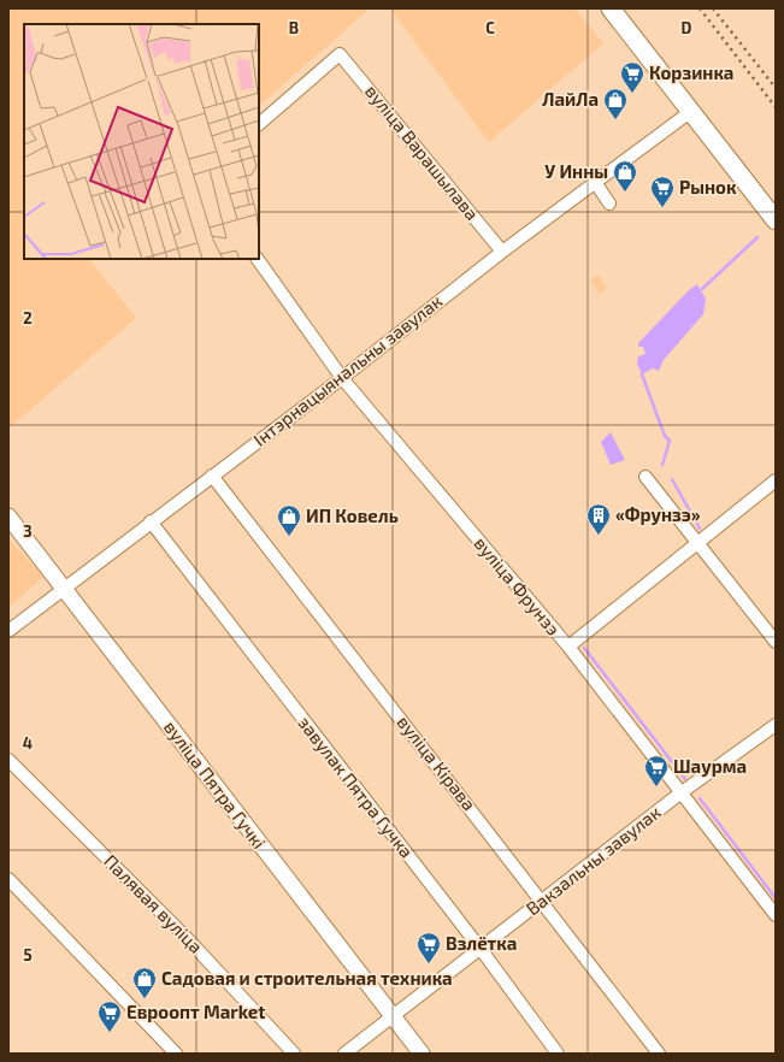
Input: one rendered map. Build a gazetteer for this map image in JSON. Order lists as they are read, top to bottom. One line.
{"streets":{"street":["вуліца Варашылава","Інтэрнацыянальны завулак","вуліца Фрунзэ","вуліца Кірава","вуліца Пятра Гучкі","завулак Пятра Гучка","Вакзальны завулак","Палявая вуліца"]},"crossings":[["вуліца Варашылава","Інтэрнацыянальны завулак"],["Інтэрнацыянальны завулак","вуліца Фрунзэ"],["Інтэрнацыянальны завулак","вуліца Кірава"],["Інтэрнацыянальны завулак","вуліца Пятра Гучкі"],["Інтэрнацыянальны завулак","завулак Пятра Гучка"],["вуліца Фрунзэ","Вакзальны завулак"],["вуліца Кірава","Вакзальны завулак"],["вуліца Пятра Гучкі","Вакзальны завулак"],["завулак Пятра Гучка","Вакзальны завулак"]],"places":{"supermarket":["Корзинка","Рынок","Шаурма","Взлётка","Евроопт Market"],"shop":["ЛайЛа","У Инны","ИП Ковель","Садовая и строительная техника"],"building":["«Фрунзэ»"]},"grid":{"columns":["B","C","D"],"rows":["2","3","4","5"]}}
